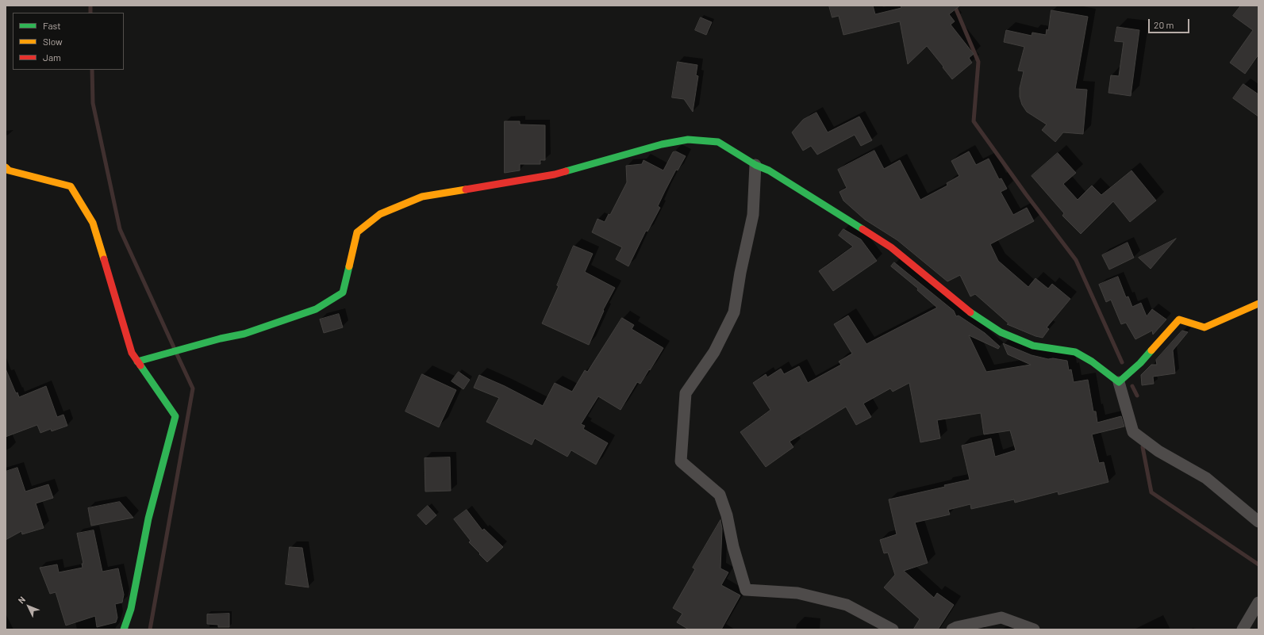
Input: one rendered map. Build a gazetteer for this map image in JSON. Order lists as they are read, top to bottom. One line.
{"legend":["Fast","Slow","Jam"],"scale_bar":"20 m","north":"top left"}
